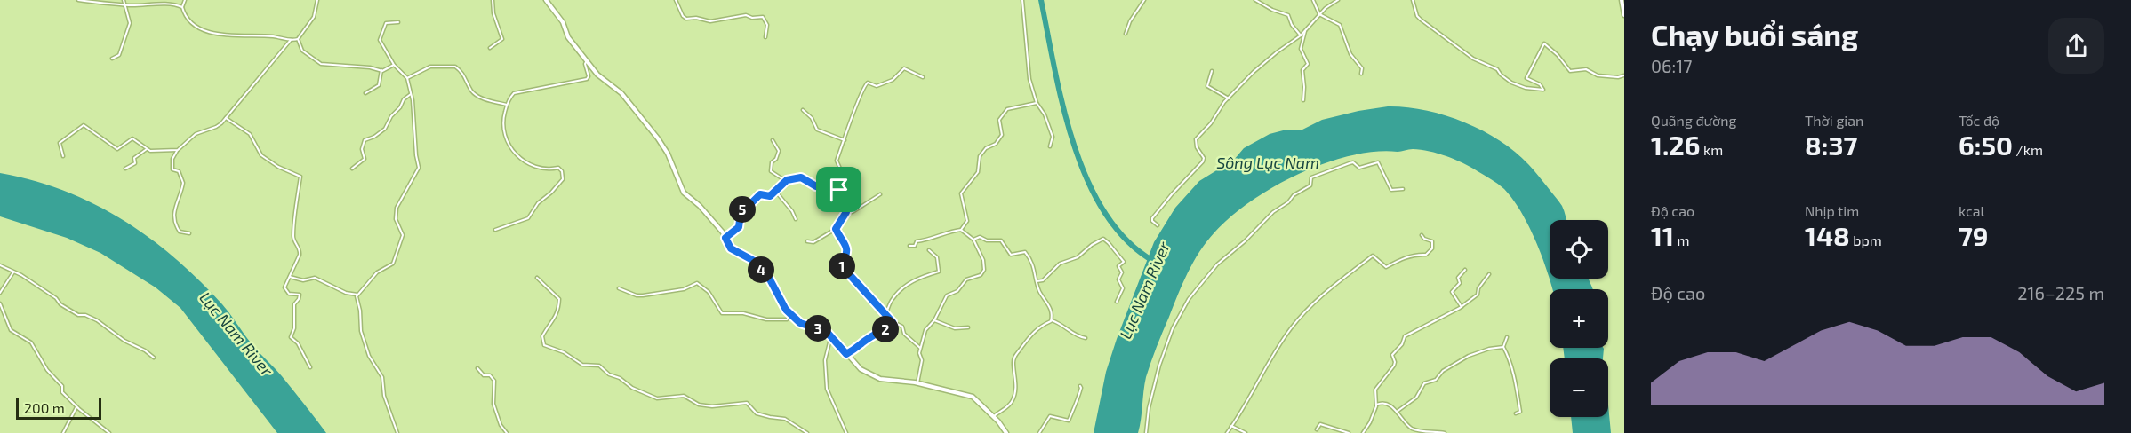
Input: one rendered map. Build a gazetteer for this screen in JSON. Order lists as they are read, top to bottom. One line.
{"water":["Sông Lục Nam","Lục Nam River"],"scale_bar":"200 m","page":{"heading":["Chạy buổi sáng","06:17"],"stats":[["Quãng đường","1.26 km"],["Thời gian","8:37"],["Tốc độ","6:50 /km"],["Độ cao","11 m"],["Nhịp tim","148 bpm"],["kcal","79"]],"pins":["5","1","4","3","2"],"map_buttons":["+","−"],"chart":["Độ cao","216–225 m"],"scale":"200 m"}}
